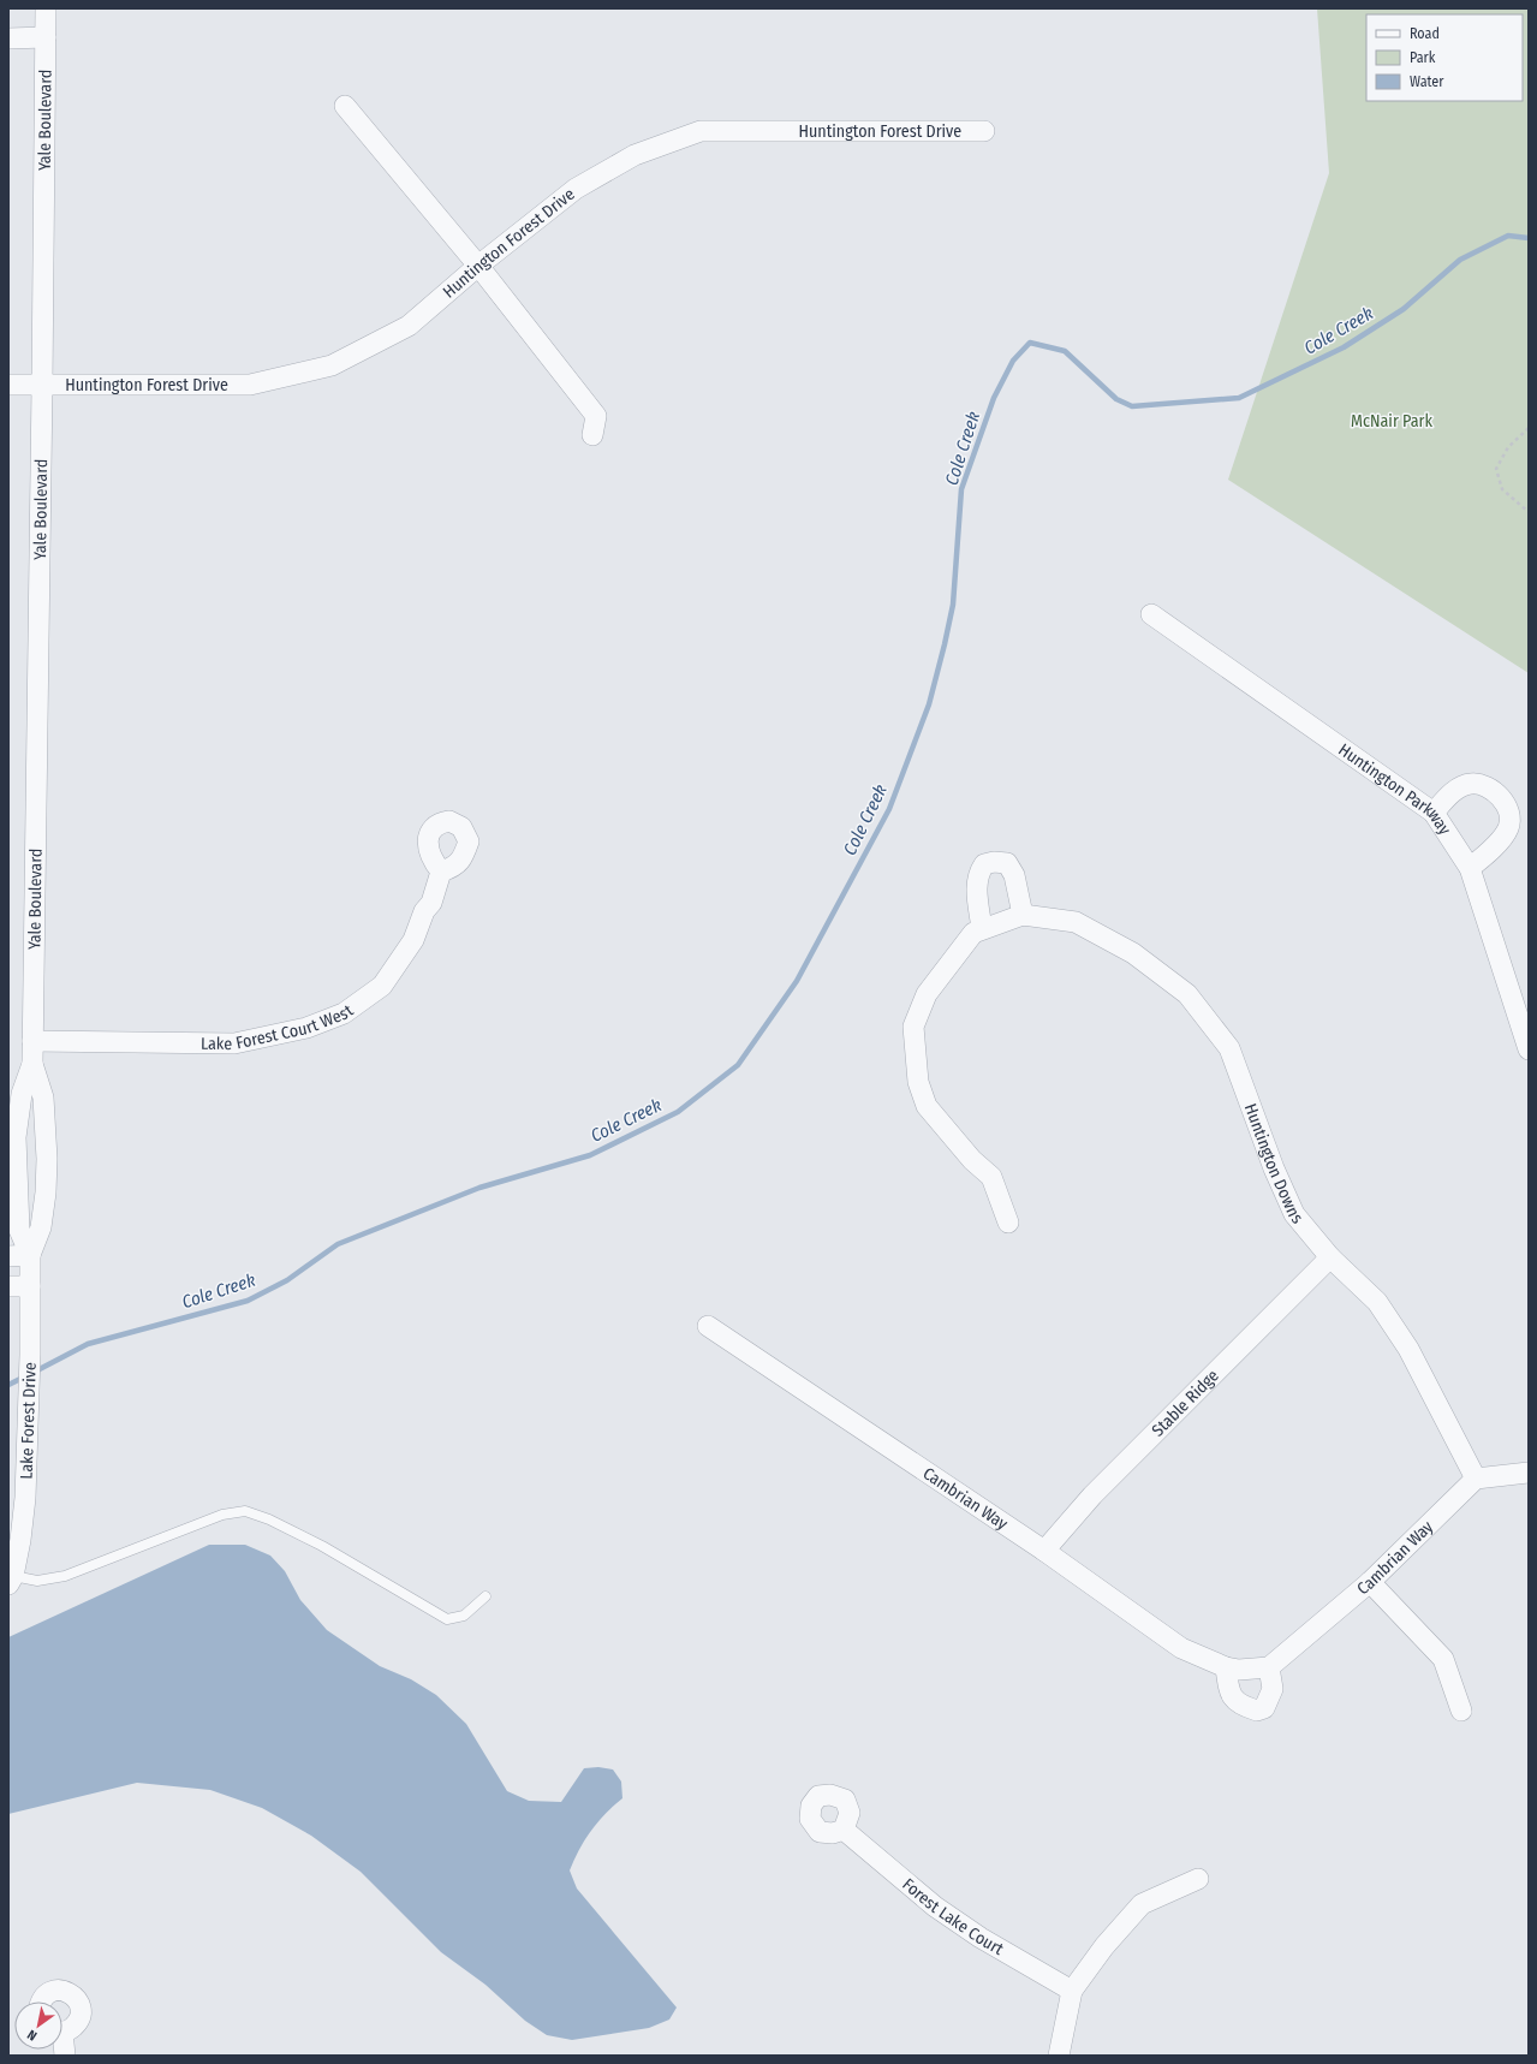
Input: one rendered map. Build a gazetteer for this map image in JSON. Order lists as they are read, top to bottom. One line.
{"streets":{"street":["Yale Boulevard","Huntington Forest Drive","Huntington Parkway","Lake Forest Court West","Huntington Downs","Stable Ridge","Lake Forest Drive","Cambrian Way","Forest Lake Court"]},"crossings":[["Yale Boulevard","Huntington Forest Drive"],["Yale Boulevard","Lake Forest Drive"],["Lake Forest Court West","Lake Forest Drive"],["Huntington Downs","Stable Ridge"],["Huntington Downs","Cambrian Way"],["Stable Ridge","Cambrian Way"]],"water":["Cole Creek"],"parks":["McNair Park"],"legend":["Road","Park","Water"],"north":"bottom left"}
